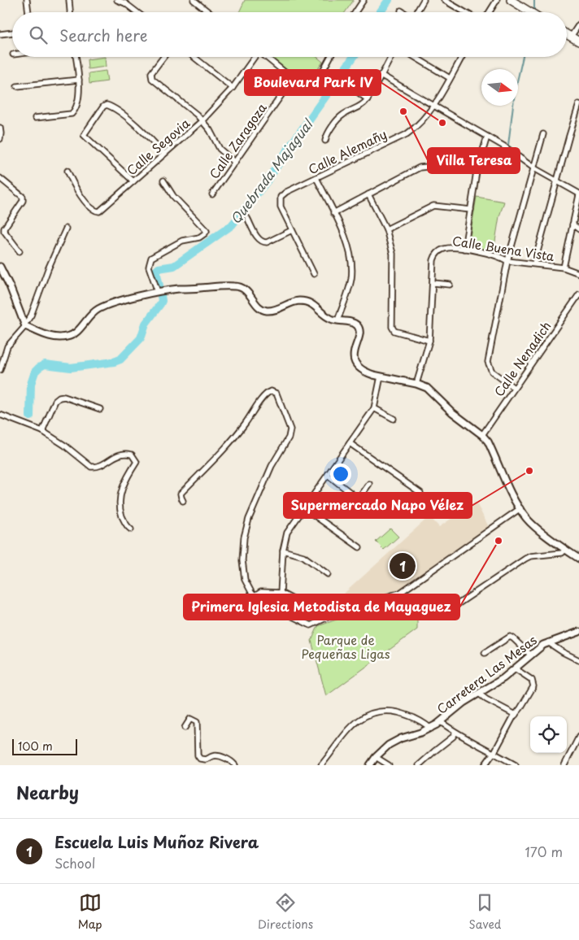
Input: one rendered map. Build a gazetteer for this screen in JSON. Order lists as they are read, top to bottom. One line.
{"streets":{"street":["Calle Zaragoza","Calle Segovia","Calle Alemañy","Calle Buena Vista","Calle Nenadich","Carretera Las Mesas"]},"water":["Quebrada Majagual"],"parks":["Parque de Pequeñas Ligas"],"places":["Villa Teresa","Boulevard Park IV","Supermercado Napo Vélez","Primera Iglesia Metodista de Mayaguez"],"scale_bar":"100 m","north":"right","page":{"search":"Search here","pins":"1","scale":"100 m","heading":"Nearby","list":[{"mark":"1","name":"Escuela Luis Muñoz Rivera","note":"School","value":"170 m"}],"nav":["Map","Directions","Saved"]}}
